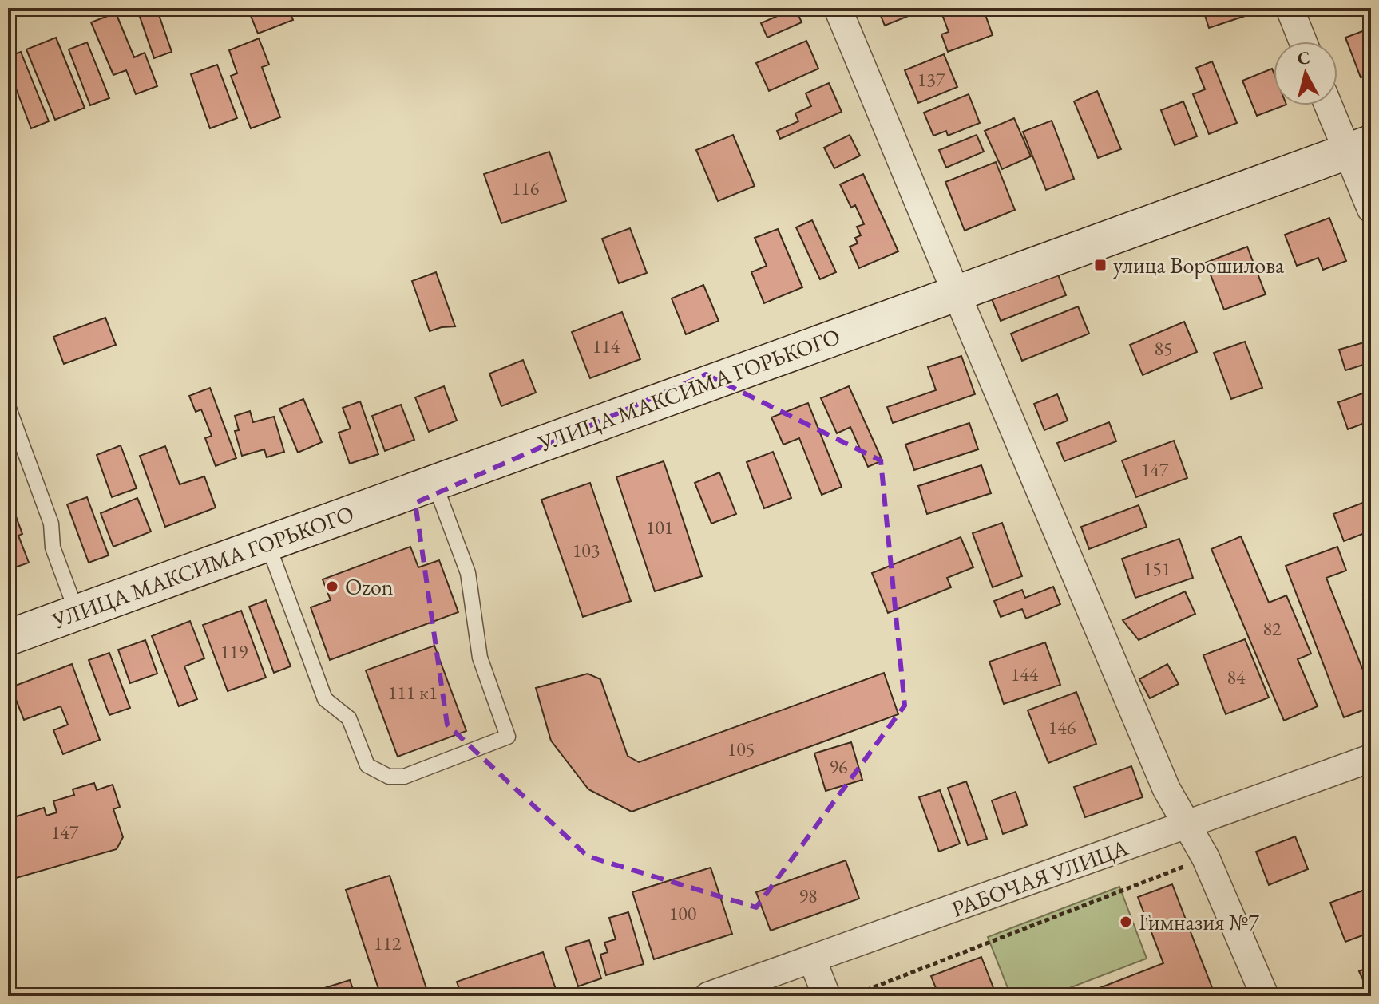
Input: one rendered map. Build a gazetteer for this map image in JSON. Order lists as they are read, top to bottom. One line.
{"streets":{"main road":["УЛИЦА МАКСИМА ГОРЬКОГО"],"street":["РАБОЧАЯ УЛИЦА"]},"places":{"transit":["улица Ворошилова"],"other":["Ozon","Гимназия №7"]},"house_numbers":["137","116","114","85","147","101","103","151","82","119","144","84","111 к1","146","105","96","147","98","100","112"],"north":"top"}
